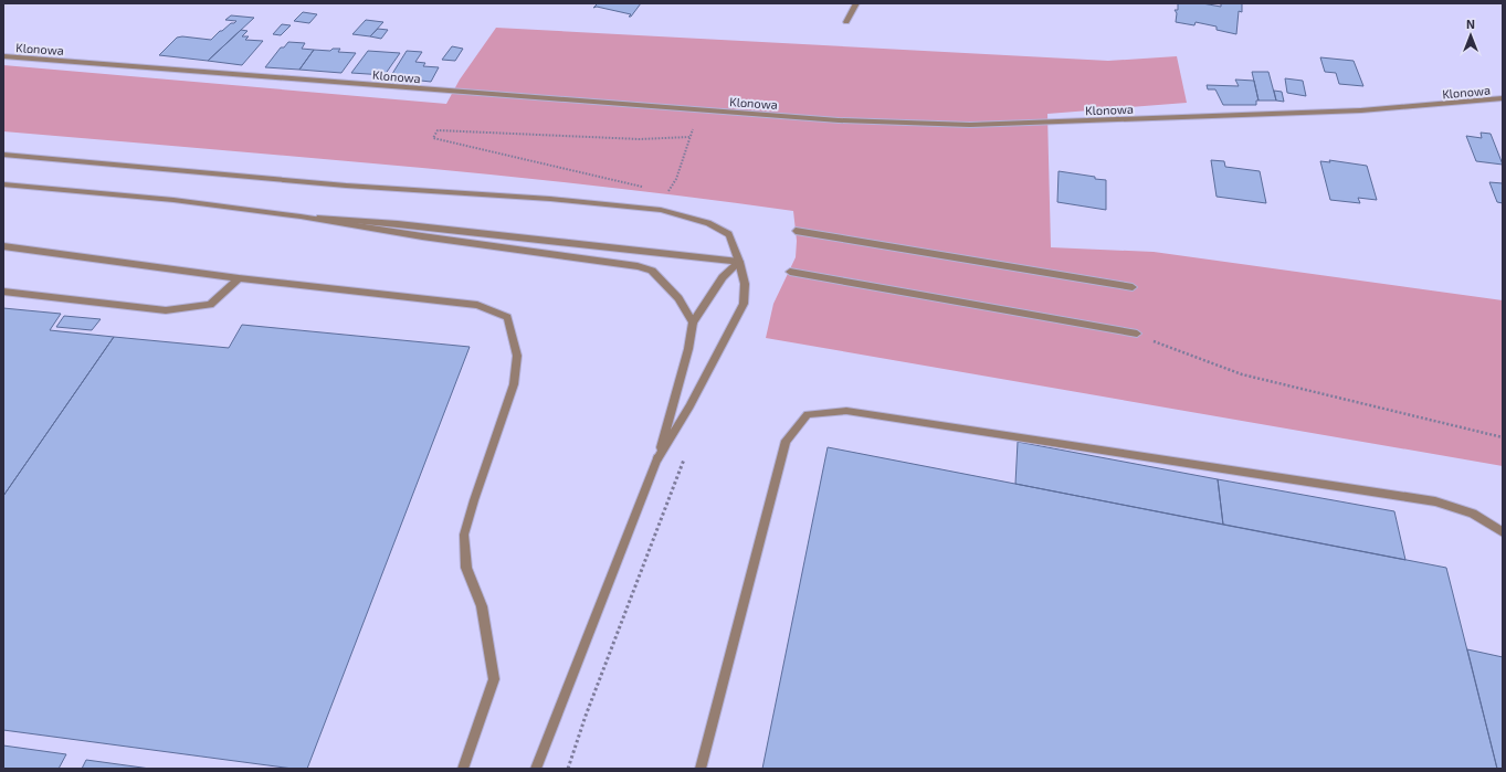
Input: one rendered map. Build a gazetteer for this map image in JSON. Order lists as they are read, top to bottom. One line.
{"streets":{"street":["Klonowa"]},"north":"top"}
